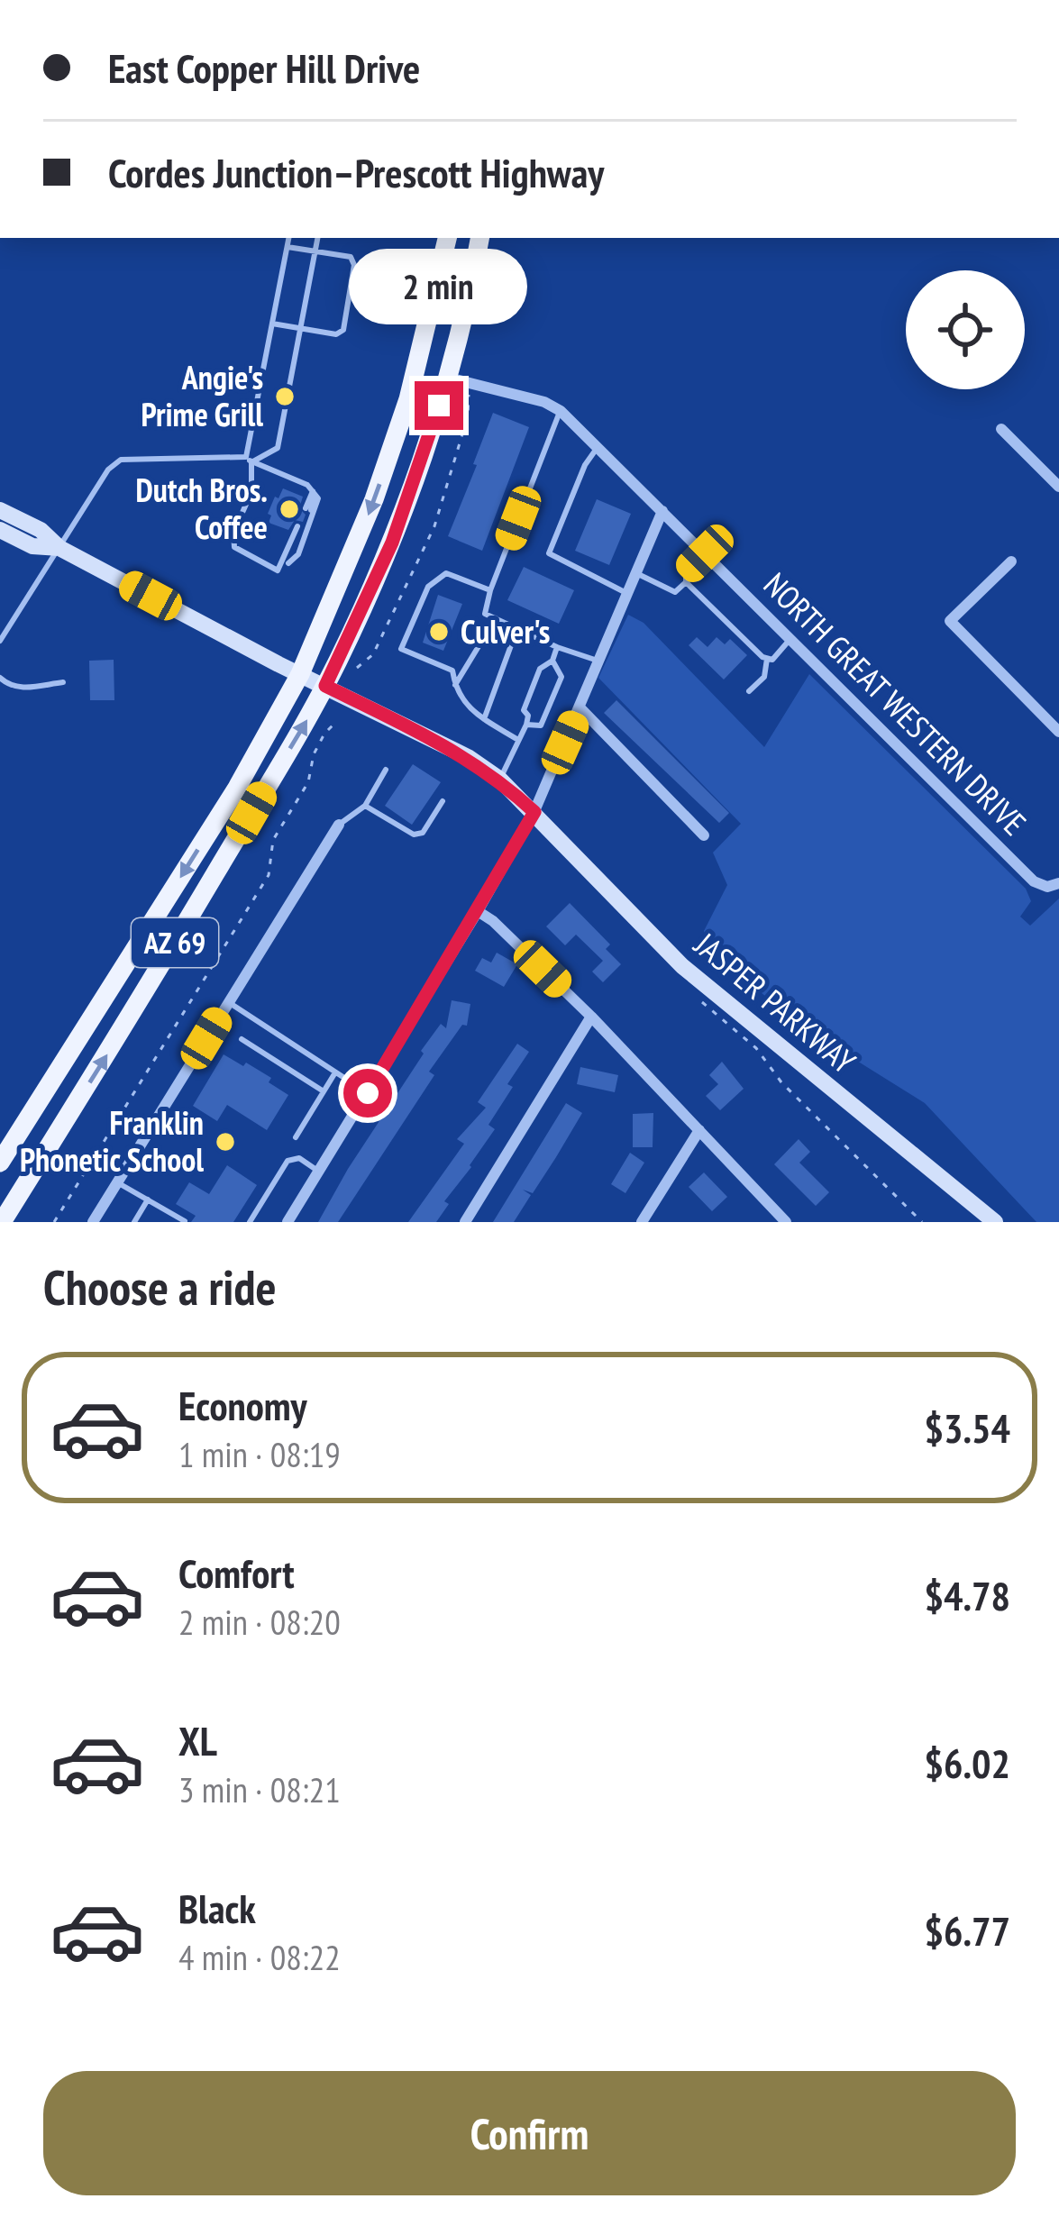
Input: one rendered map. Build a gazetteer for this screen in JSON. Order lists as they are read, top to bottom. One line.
{"streets":{"main road":["AZ 69","JASPER PARKWAY"],"street":["NORTH GREAT WESTERN DRIVE"]},"crossings":[["NORTH GREAT WESTERN DRIVE","AZ 69"],["AZ 69","JASPER PARKWAY"]],"places":["Angie's Prime Grill","Dutch Bros. Coffee","Culver's","Franklin Phonetic School"],"page":{"banner":["East Copper Hill Drive","Cordes Junction–Prescott Highway"],"bubble":"2 min","heading":"Choose a ride","list":[{"name":"Economy","note":"1 min · 08:19","value":"$3.54"},{"name":"Comfort","note":"2 min · 08:20","value":"$4.78"},{"name":"XL","note":"3 min · 08:21","value":"$6.02"},{"name":"Black","note":"4 min · 08:22","value":"$6.77"}],"buttons":"Confirm"}}
